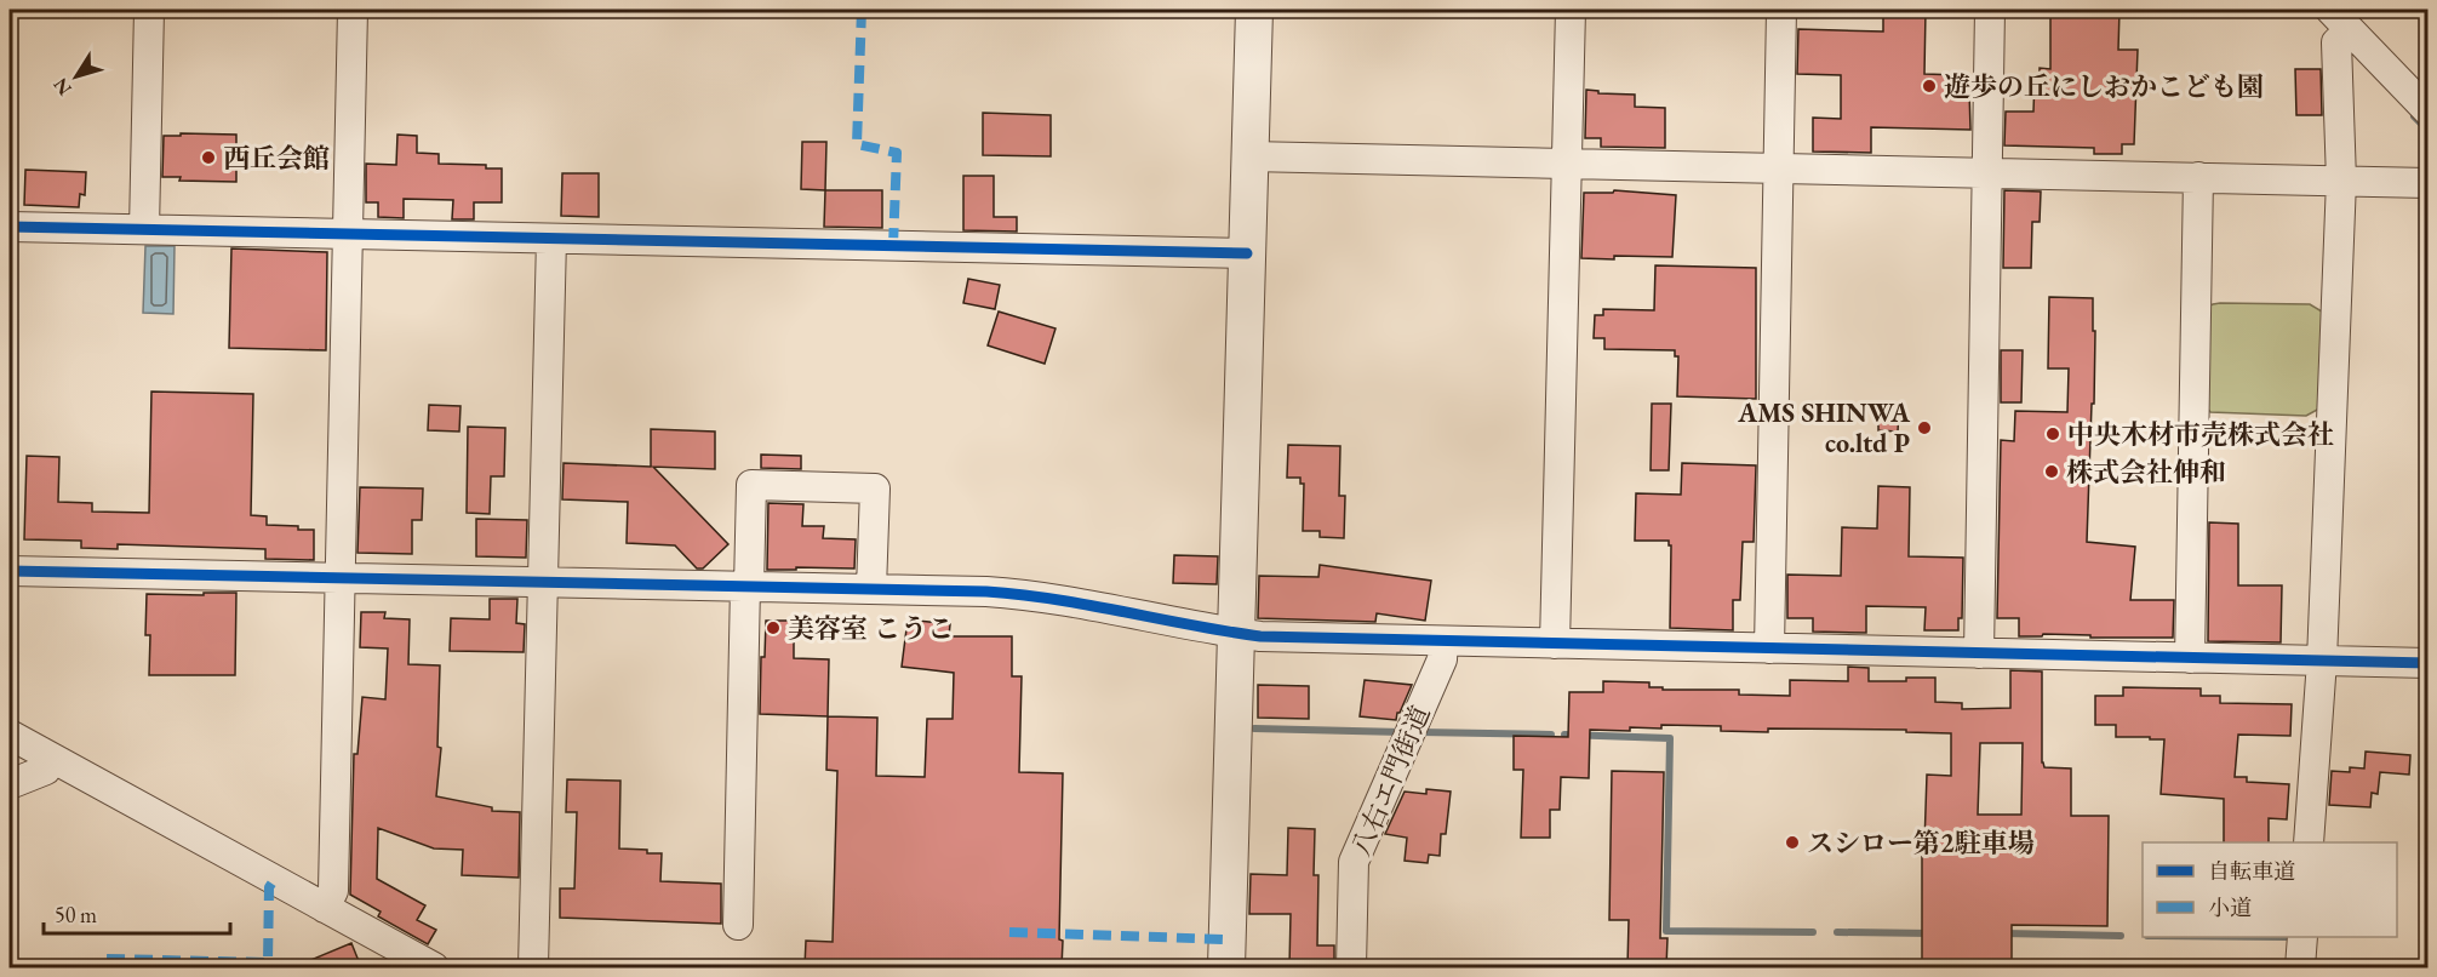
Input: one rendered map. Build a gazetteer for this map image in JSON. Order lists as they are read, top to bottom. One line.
{"streets":{"street":["八右エ門街道"]},"places":["遊歩の丘にしおかこども園","西丘会館","AMS SHINWA co.ltd P","中央木材市売株式会社","株式会社伸和","美容室 こうこ","スシロー第2駐車場"],"legend":["自転車道","小道"],"scale_bar":"50 m","north":"bottom left"}
